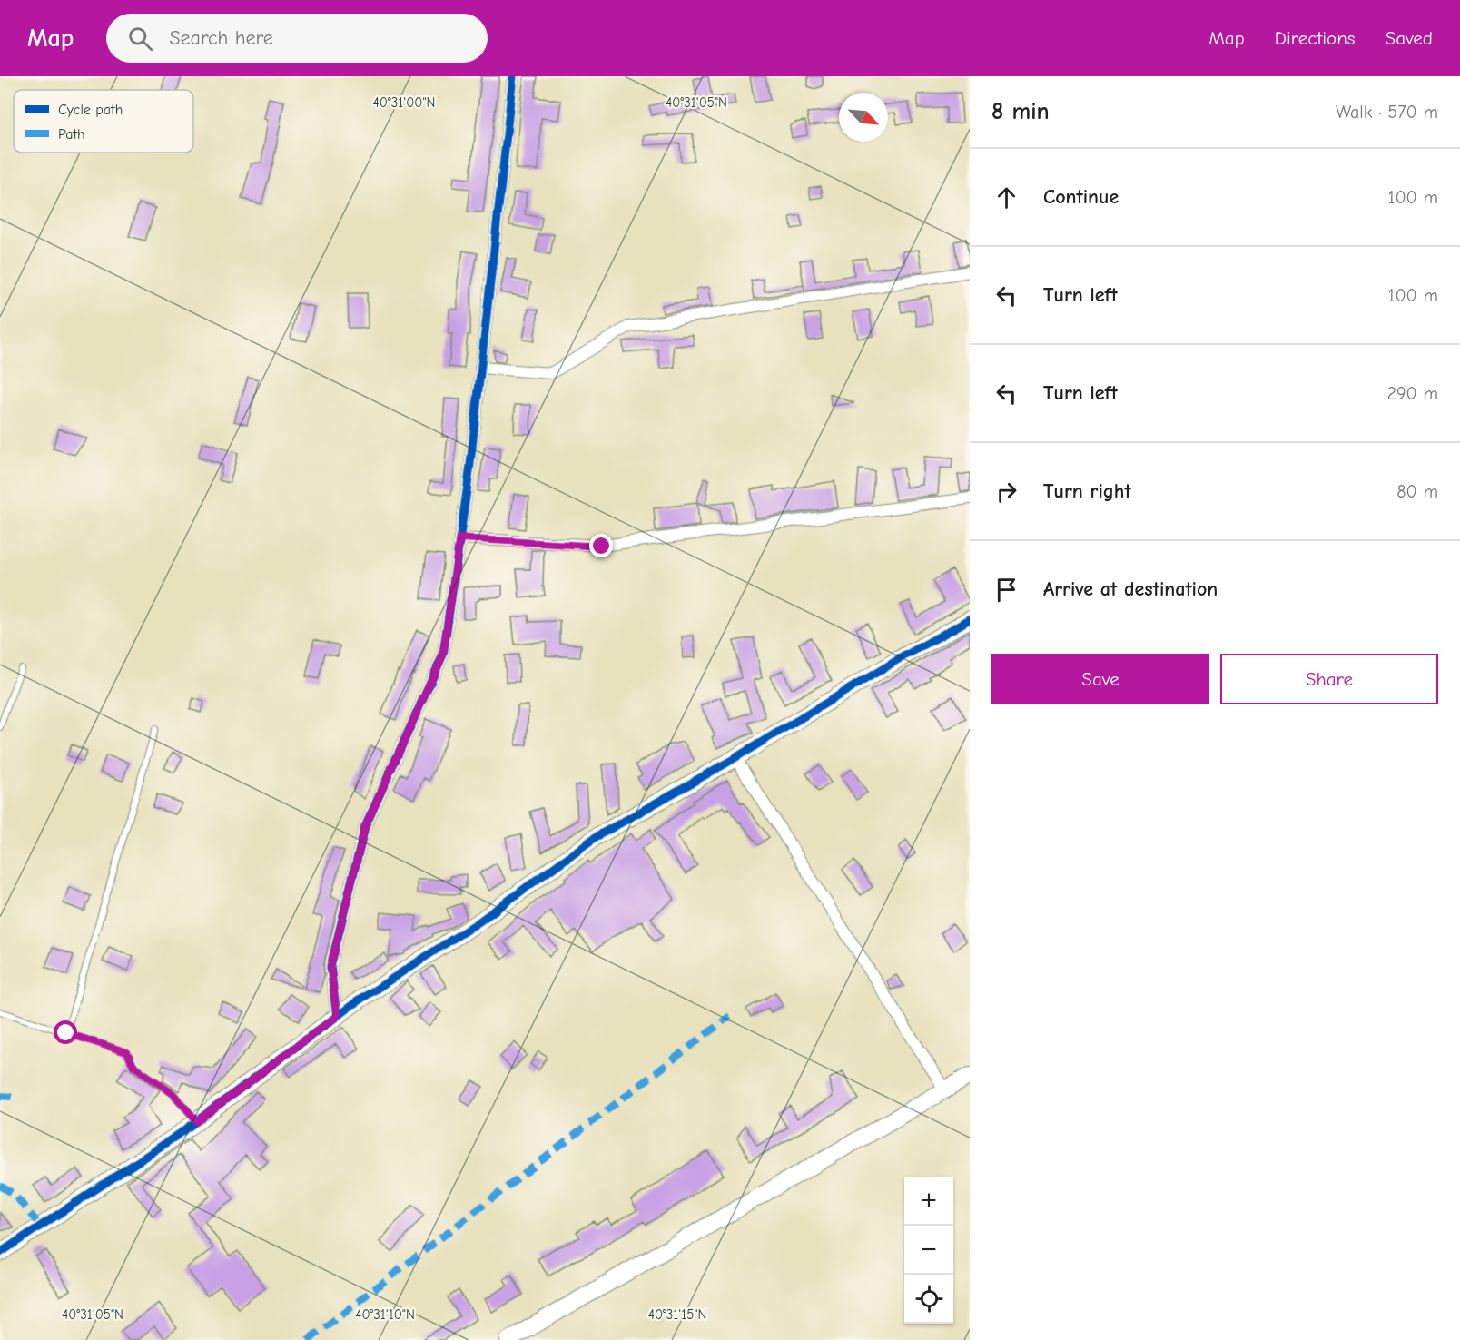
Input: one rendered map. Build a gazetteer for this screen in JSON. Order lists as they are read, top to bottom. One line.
{"legend":["Cycle path","Path"],"north":"bottom right","page":{"header":"Map","search":"Search here","nav":["Map","Directions","Saved"],"heading":["8 min","Walk · 570 m"],"list":[["Continue","100 m"],["Turn left","100 m"],["Turn left","290 m"],["Turn right","80 m"],"Arrive at destination"],"buttons":["Save","Share"],"map_buttons":["+","−"]},"coordinates":["40°31'00\"N","40°31'05\"N","40°31'10\"N","40°31'15\"N"]}
